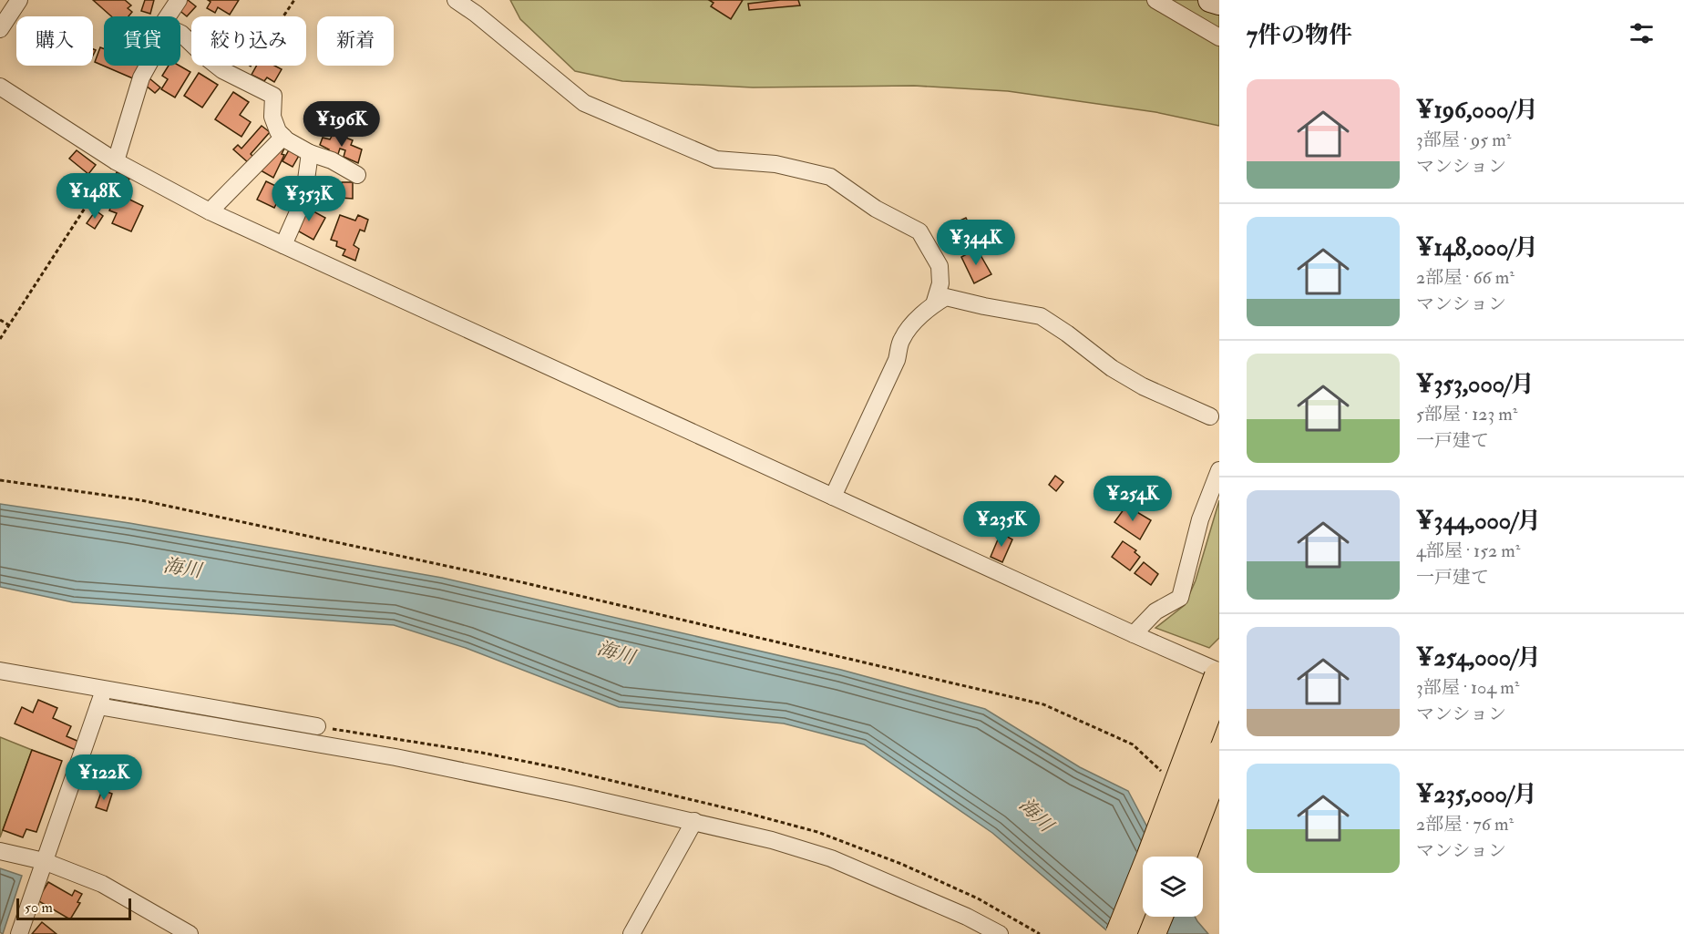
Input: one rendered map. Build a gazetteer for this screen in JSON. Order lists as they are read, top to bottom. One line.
{"water":["海川"],"scale_bar":"50 m","page":{"heading":"7件の物件","chip":["購入","賃貸","絞り込み","新着"],"list":[{"name":"¥196,000/月","note":"3部屋 · 95 m² · マンション"},{"name":"¥148,000/月","note":"2部屋 · 66 m² · マンション"},{"name":"¥353,000/月","note":"5部屋 · 123 m² · 一戸建て"},{"name":"¥344,000/月","note":"4部屋 · 152 m² · 一戸建て"},{"name":"¥254,000/月","note":"3部屋 · 104 m² · マンション"},{"name":"¥235,000/月","note":"2部屋 · 76 m² · マンション"}],"price":["¥196K","¥148K","¥353K","¥344K","¥254K","¥235K","¥122K"],"scale":"50 m"}}
